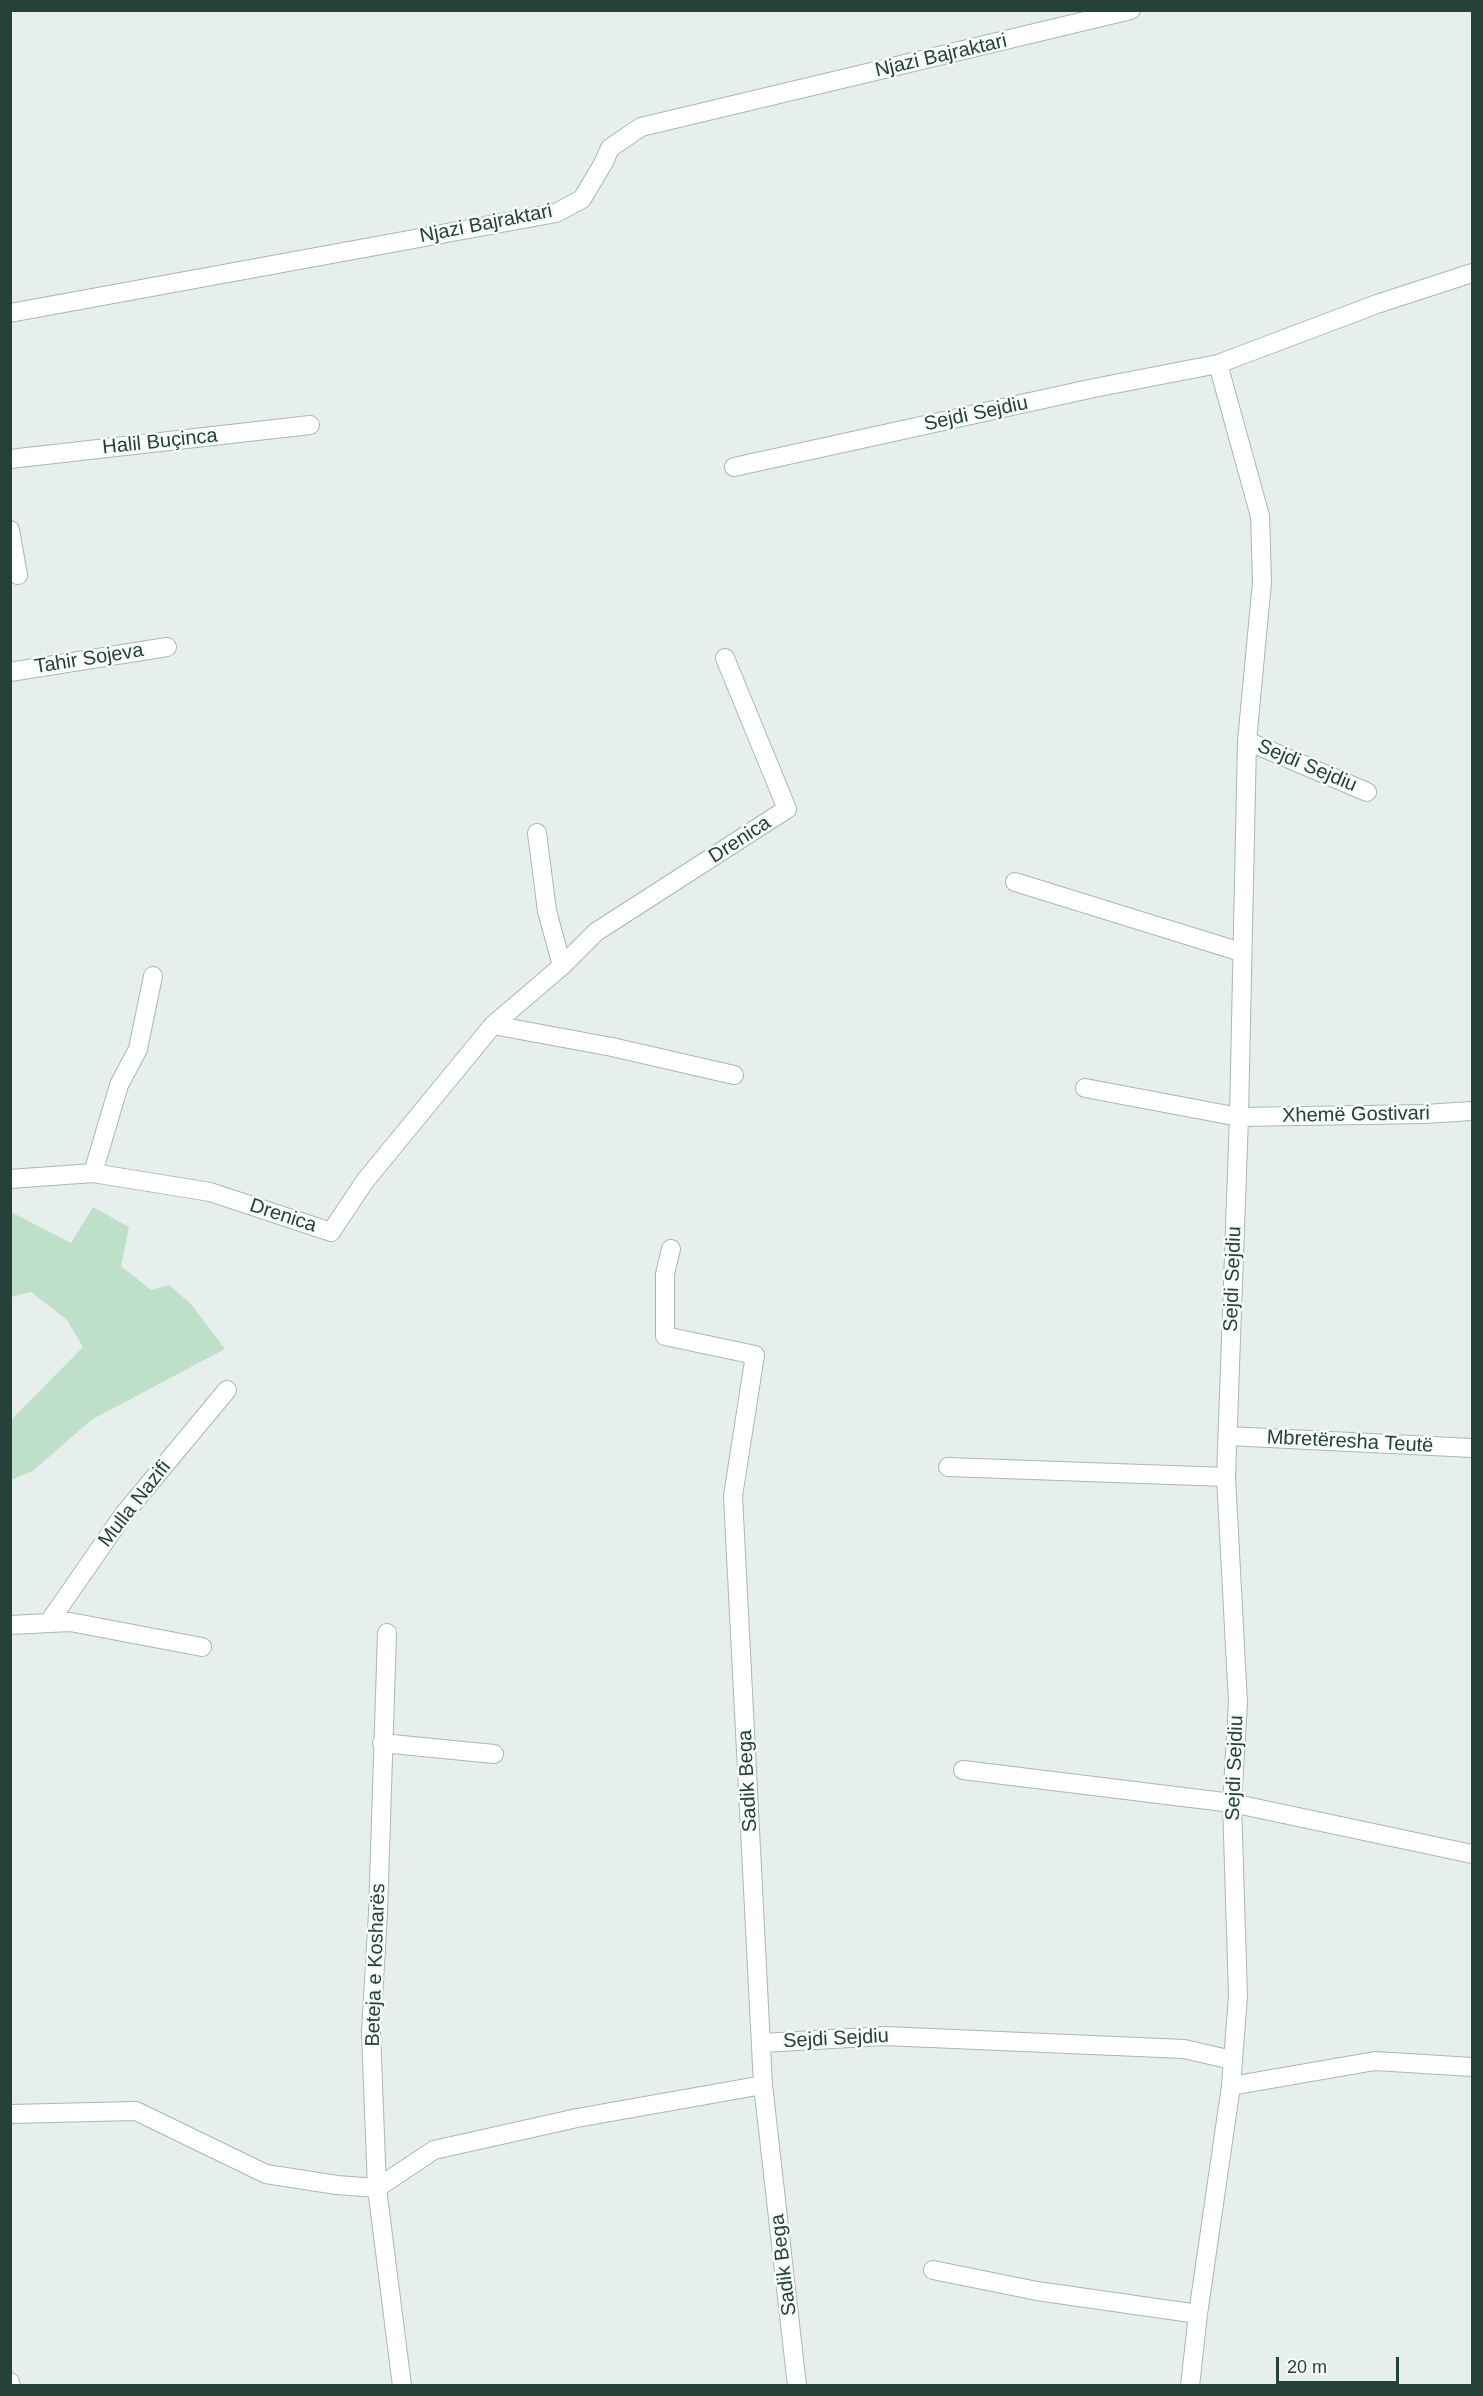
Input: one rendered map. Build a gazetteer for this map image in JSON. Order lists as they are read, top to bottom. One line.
{"streets":{"street":["Njazi Bajraktari","Sejdi Sejdiu","Halil Buçinca","Tahir Sojeva","Drenica","Xhemë Gostivari","Mbretëresha Teutë","Mulla Nazifi","Sadik Bega","Beteja e Kosharës"]},"crossings":[["Sejdi Sejdiu","Xhemë Gostivari"],["Sejdi Sejdiu","Mbretëresha Teutë"],["Sejdi Sejdiu","Sadik Bega"]],"scale_bar":"20 m"}
